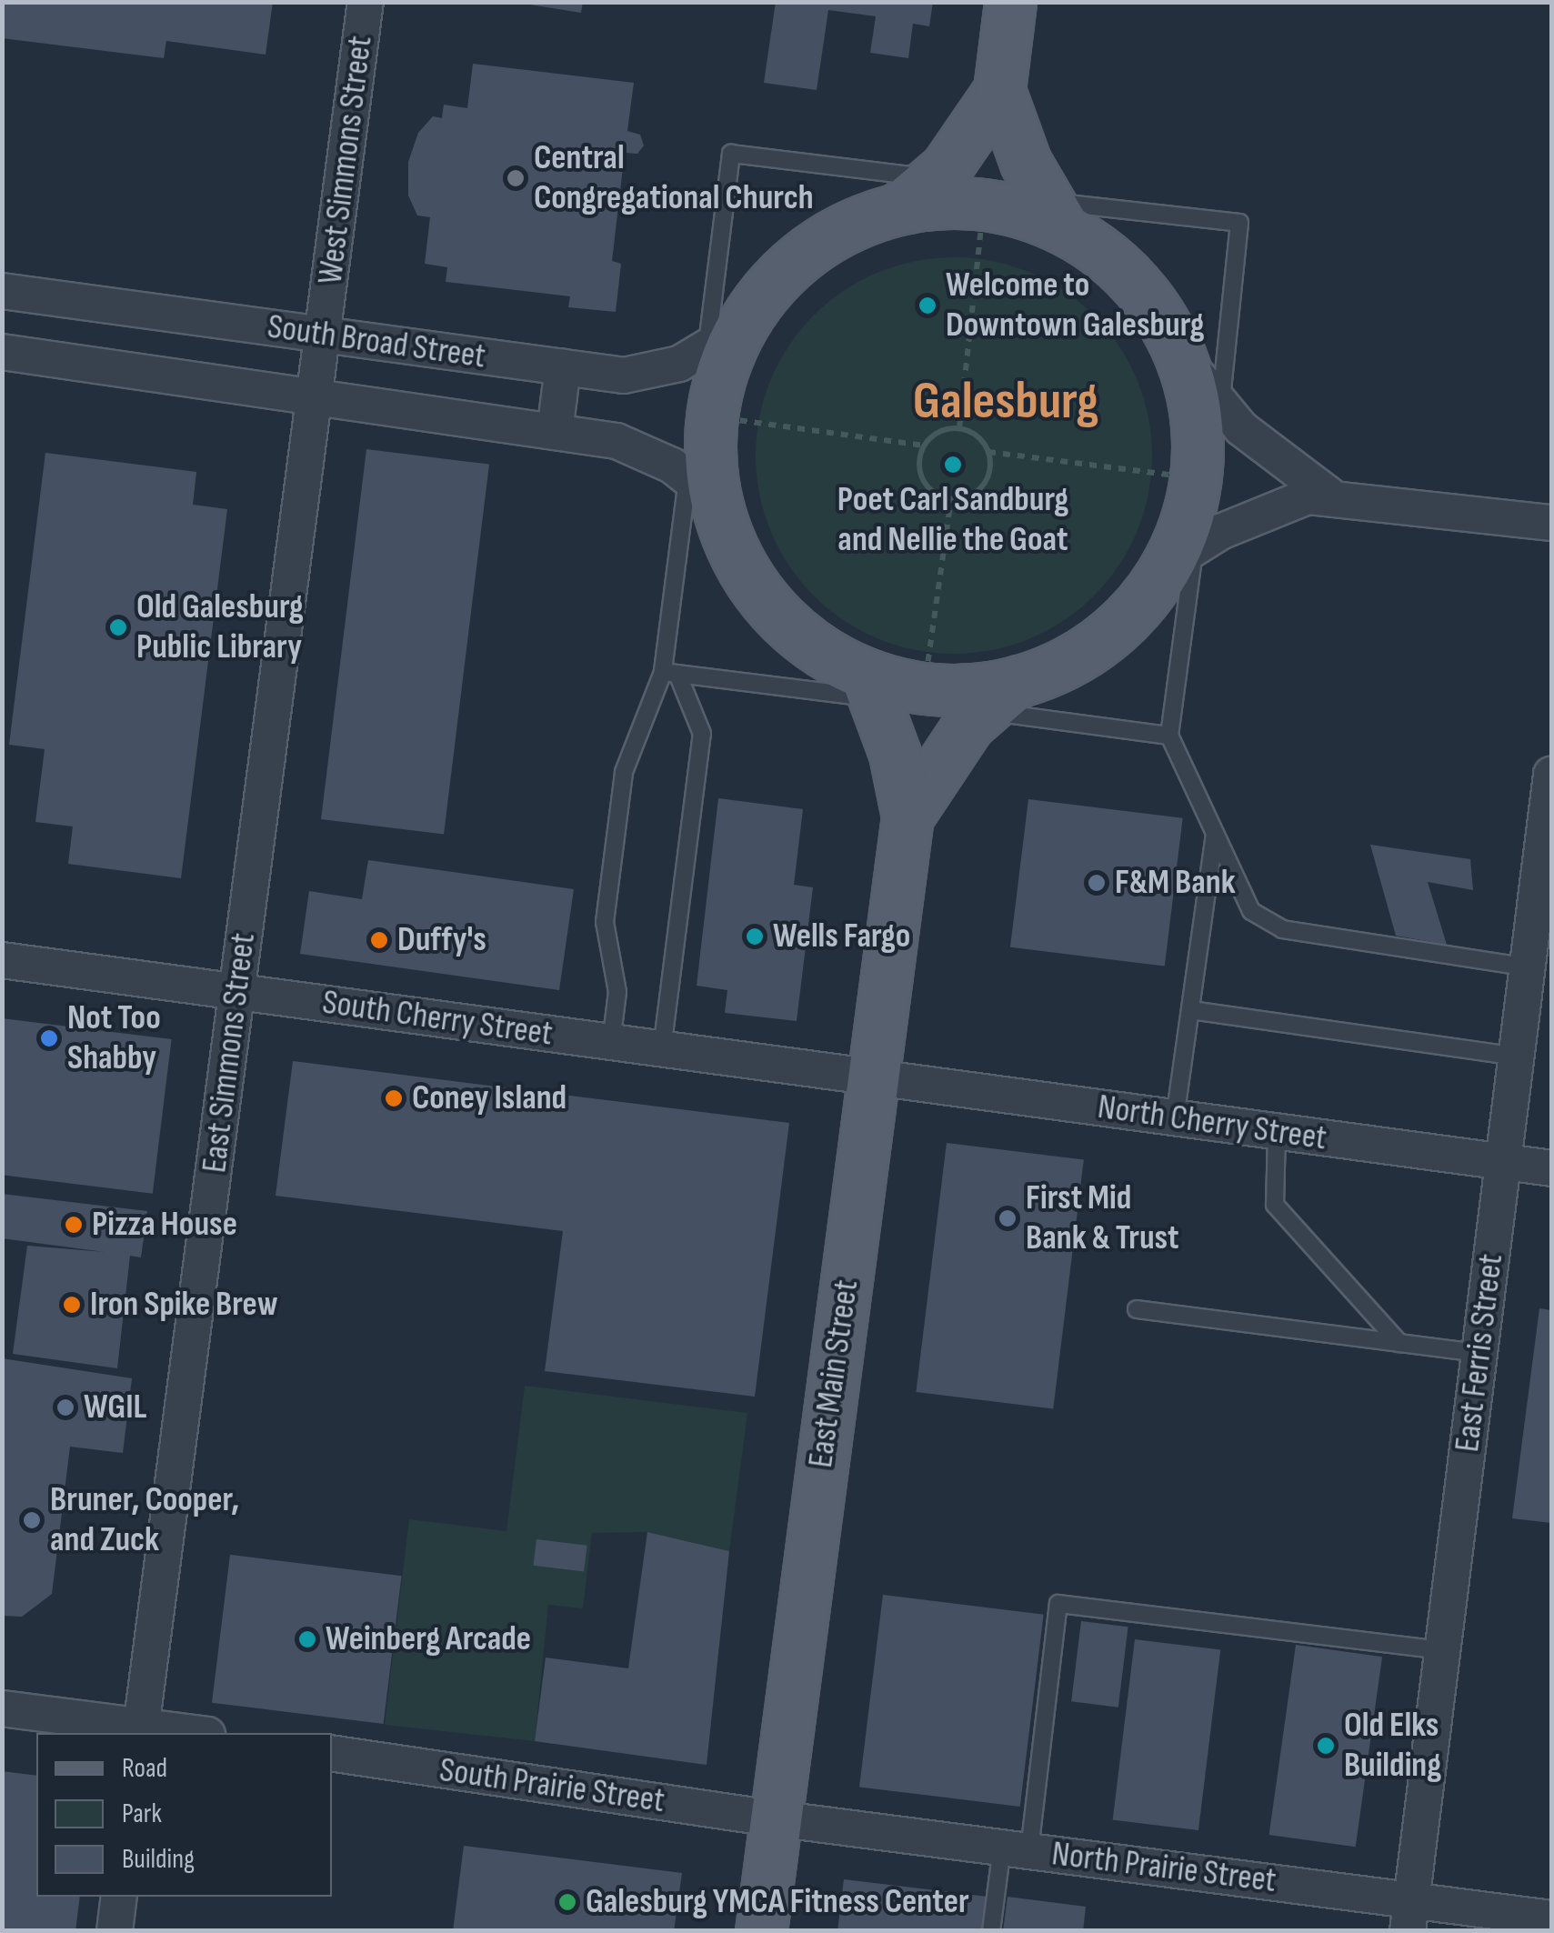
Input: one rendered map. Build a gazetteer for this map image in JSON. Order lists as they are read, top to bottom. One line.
{"streets":{"main road":["East Main Street"],"street":["West Simmons Street","South Broad Street","South Cherry Street","East Simmons Street","North Cherry Street","East Ferris Street","South Prairie Street","North Prairie Street"]},"crossings":[["West Simmons Street","South Broad Street"],["West Simmons Street","East Simmons Street"],["South Broad Street","East Simmons Street"],["South Cherry Street","East Simmons Street"],["South Cherry Street","North Cherry Street"],["South Cherry Street","East Main Street"],["North Cherry Street","East Ferris Street"],["North Cherry Street","East Main Street"],["East Ferris Street","North Prairie Street"],["East Main Street","South Prairie Street"],["East Main Street","North Prairie Street"],["South Prairie Street","North Prairie Street"]],"districts":["Galesburg"],"places":["Central Congregational Church","Welcome to Downtown Galesburg","Poet Carl Sandburg and Nellie the Goat","Old Galesburg Public Library","F&M Bank","Wells Fargo","Duffy's","Not Too Shabby","Coney Island","First Mid Bank & Trust","Pizza House","Iron Spike Brew","WGIL","Bruner, Cooper, and Zuck","Weinberg Arcade","Old Elks Building","Galesburg YMCA Fitness Center"],"legend":["Road","Park","Building"]}
